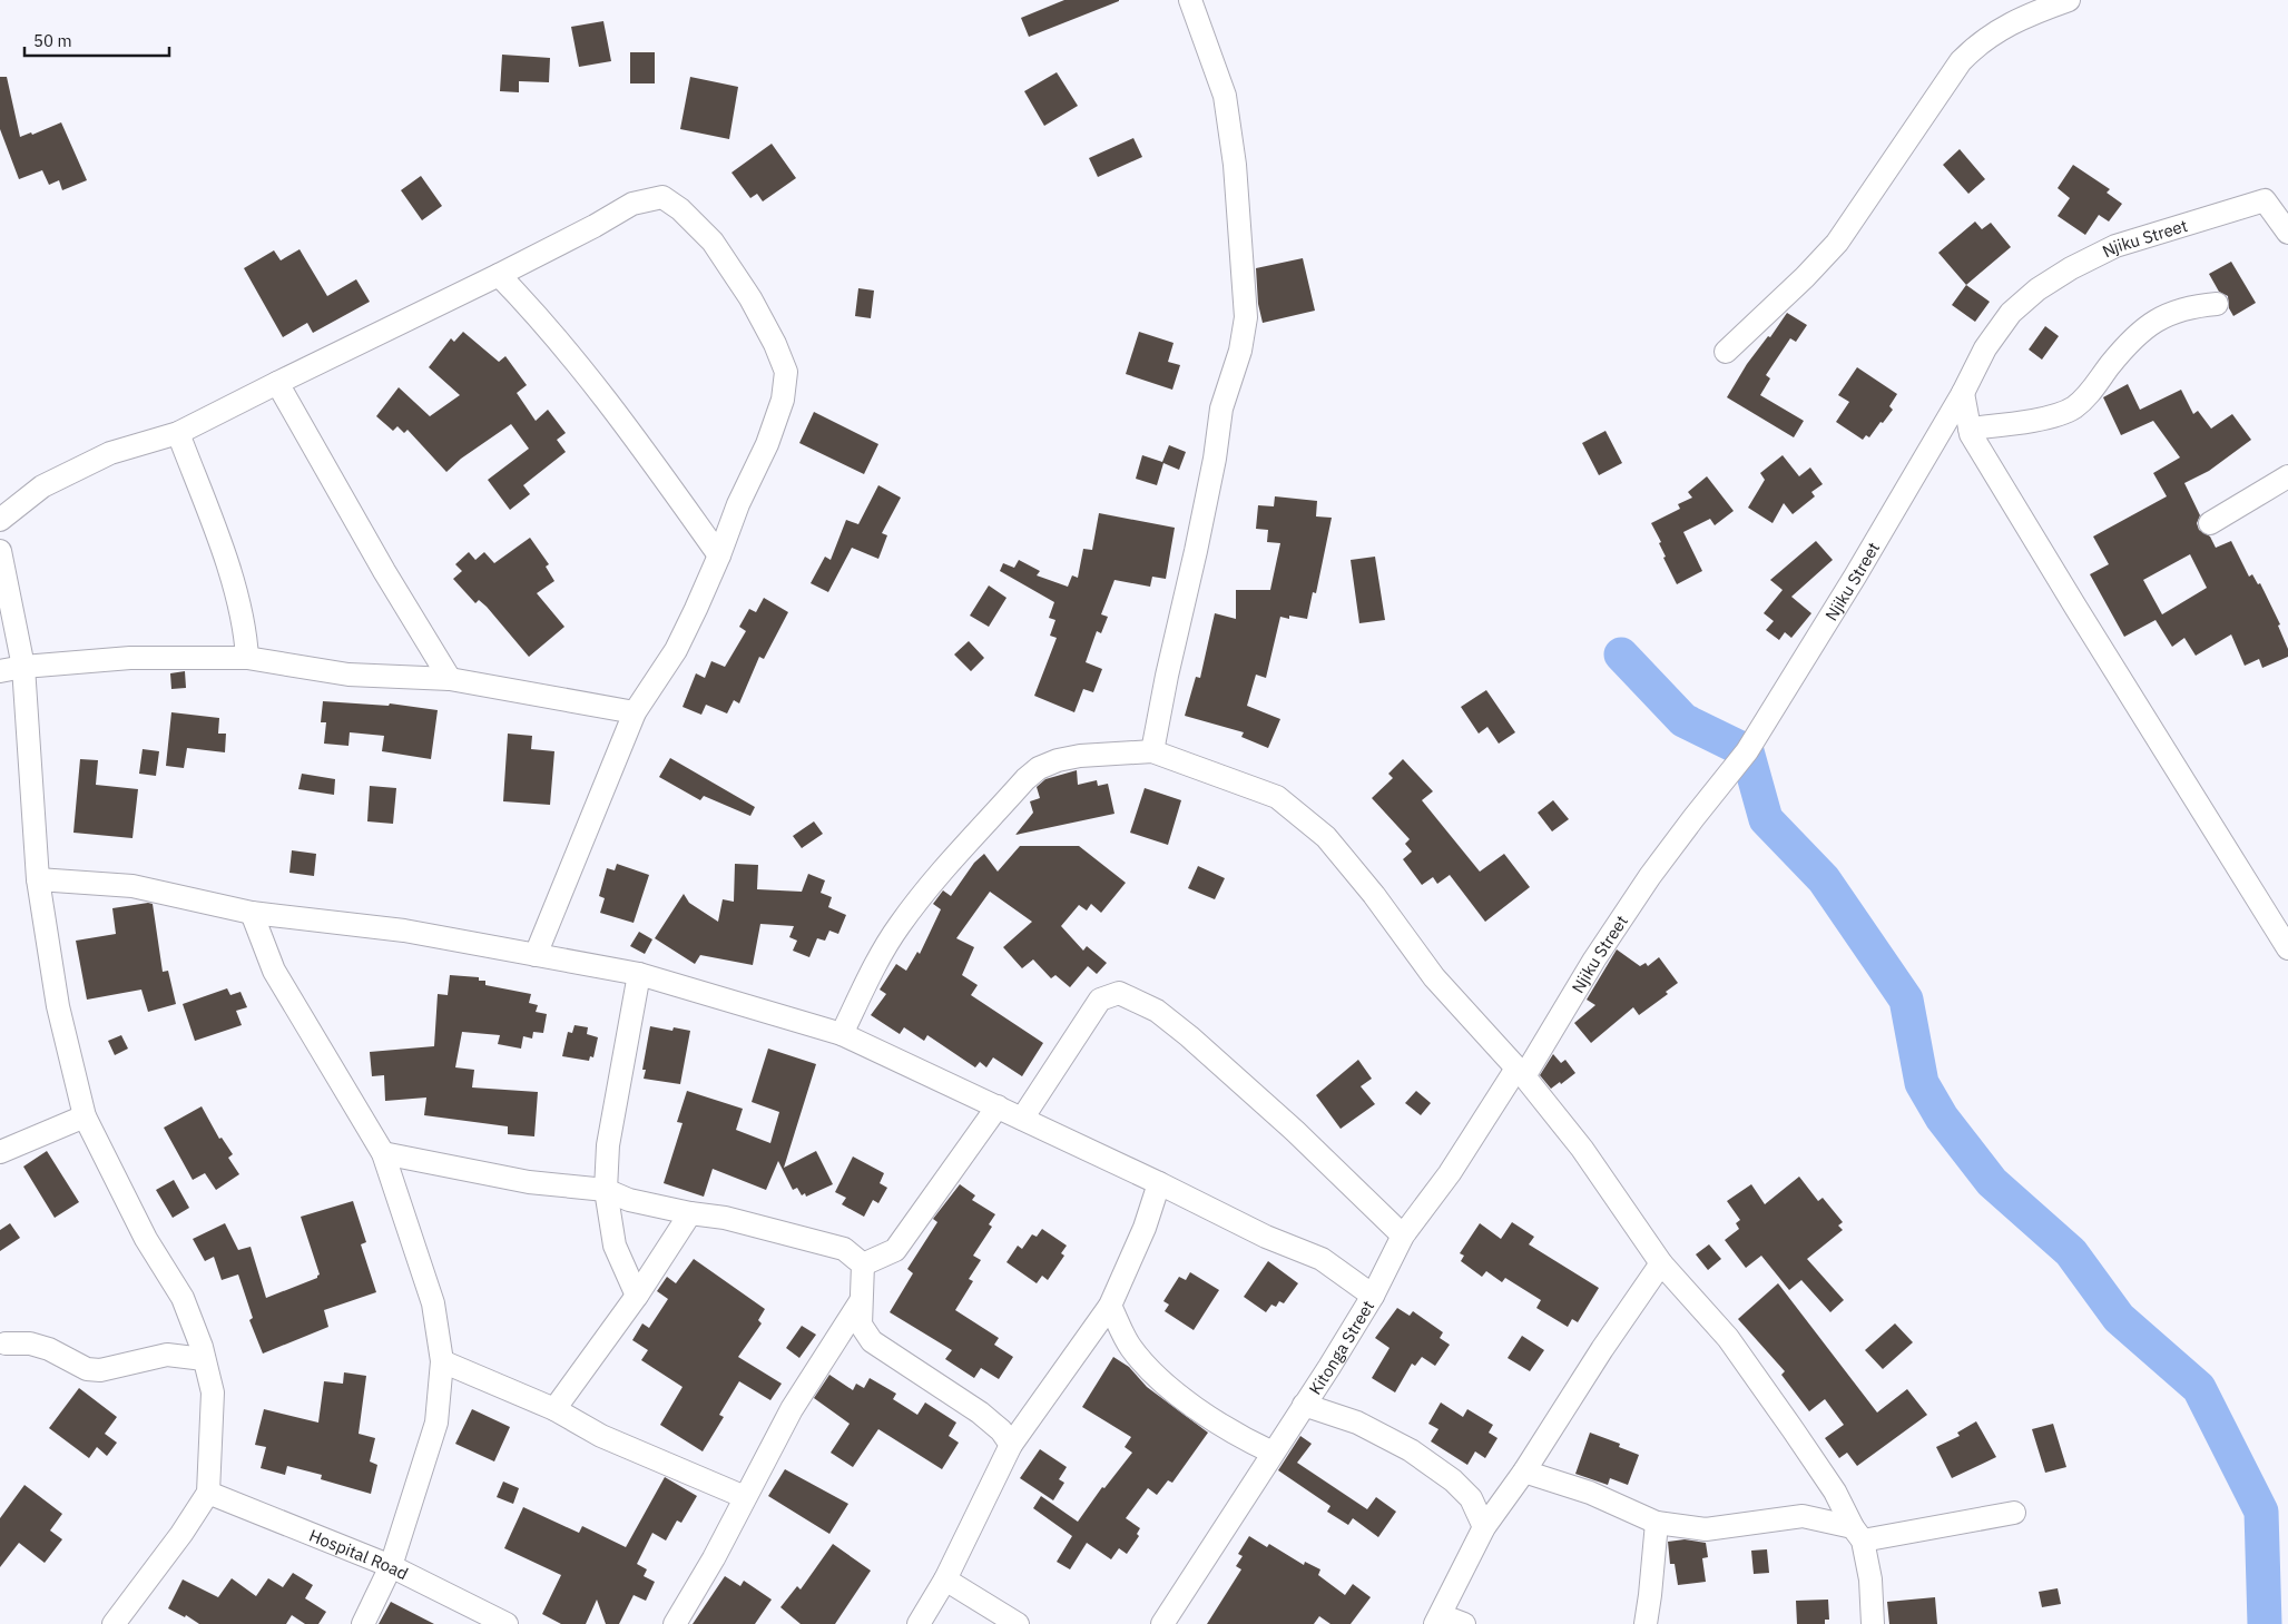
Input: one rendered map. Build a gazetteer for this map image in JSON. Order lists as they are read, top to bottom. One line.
{"streets":{"street":["Njiku Street","Kitonga Street","Hospital Road"]},"crossings":[["Njiku Street","Kitonga Street"]],"scale_bar":"50 m"}
